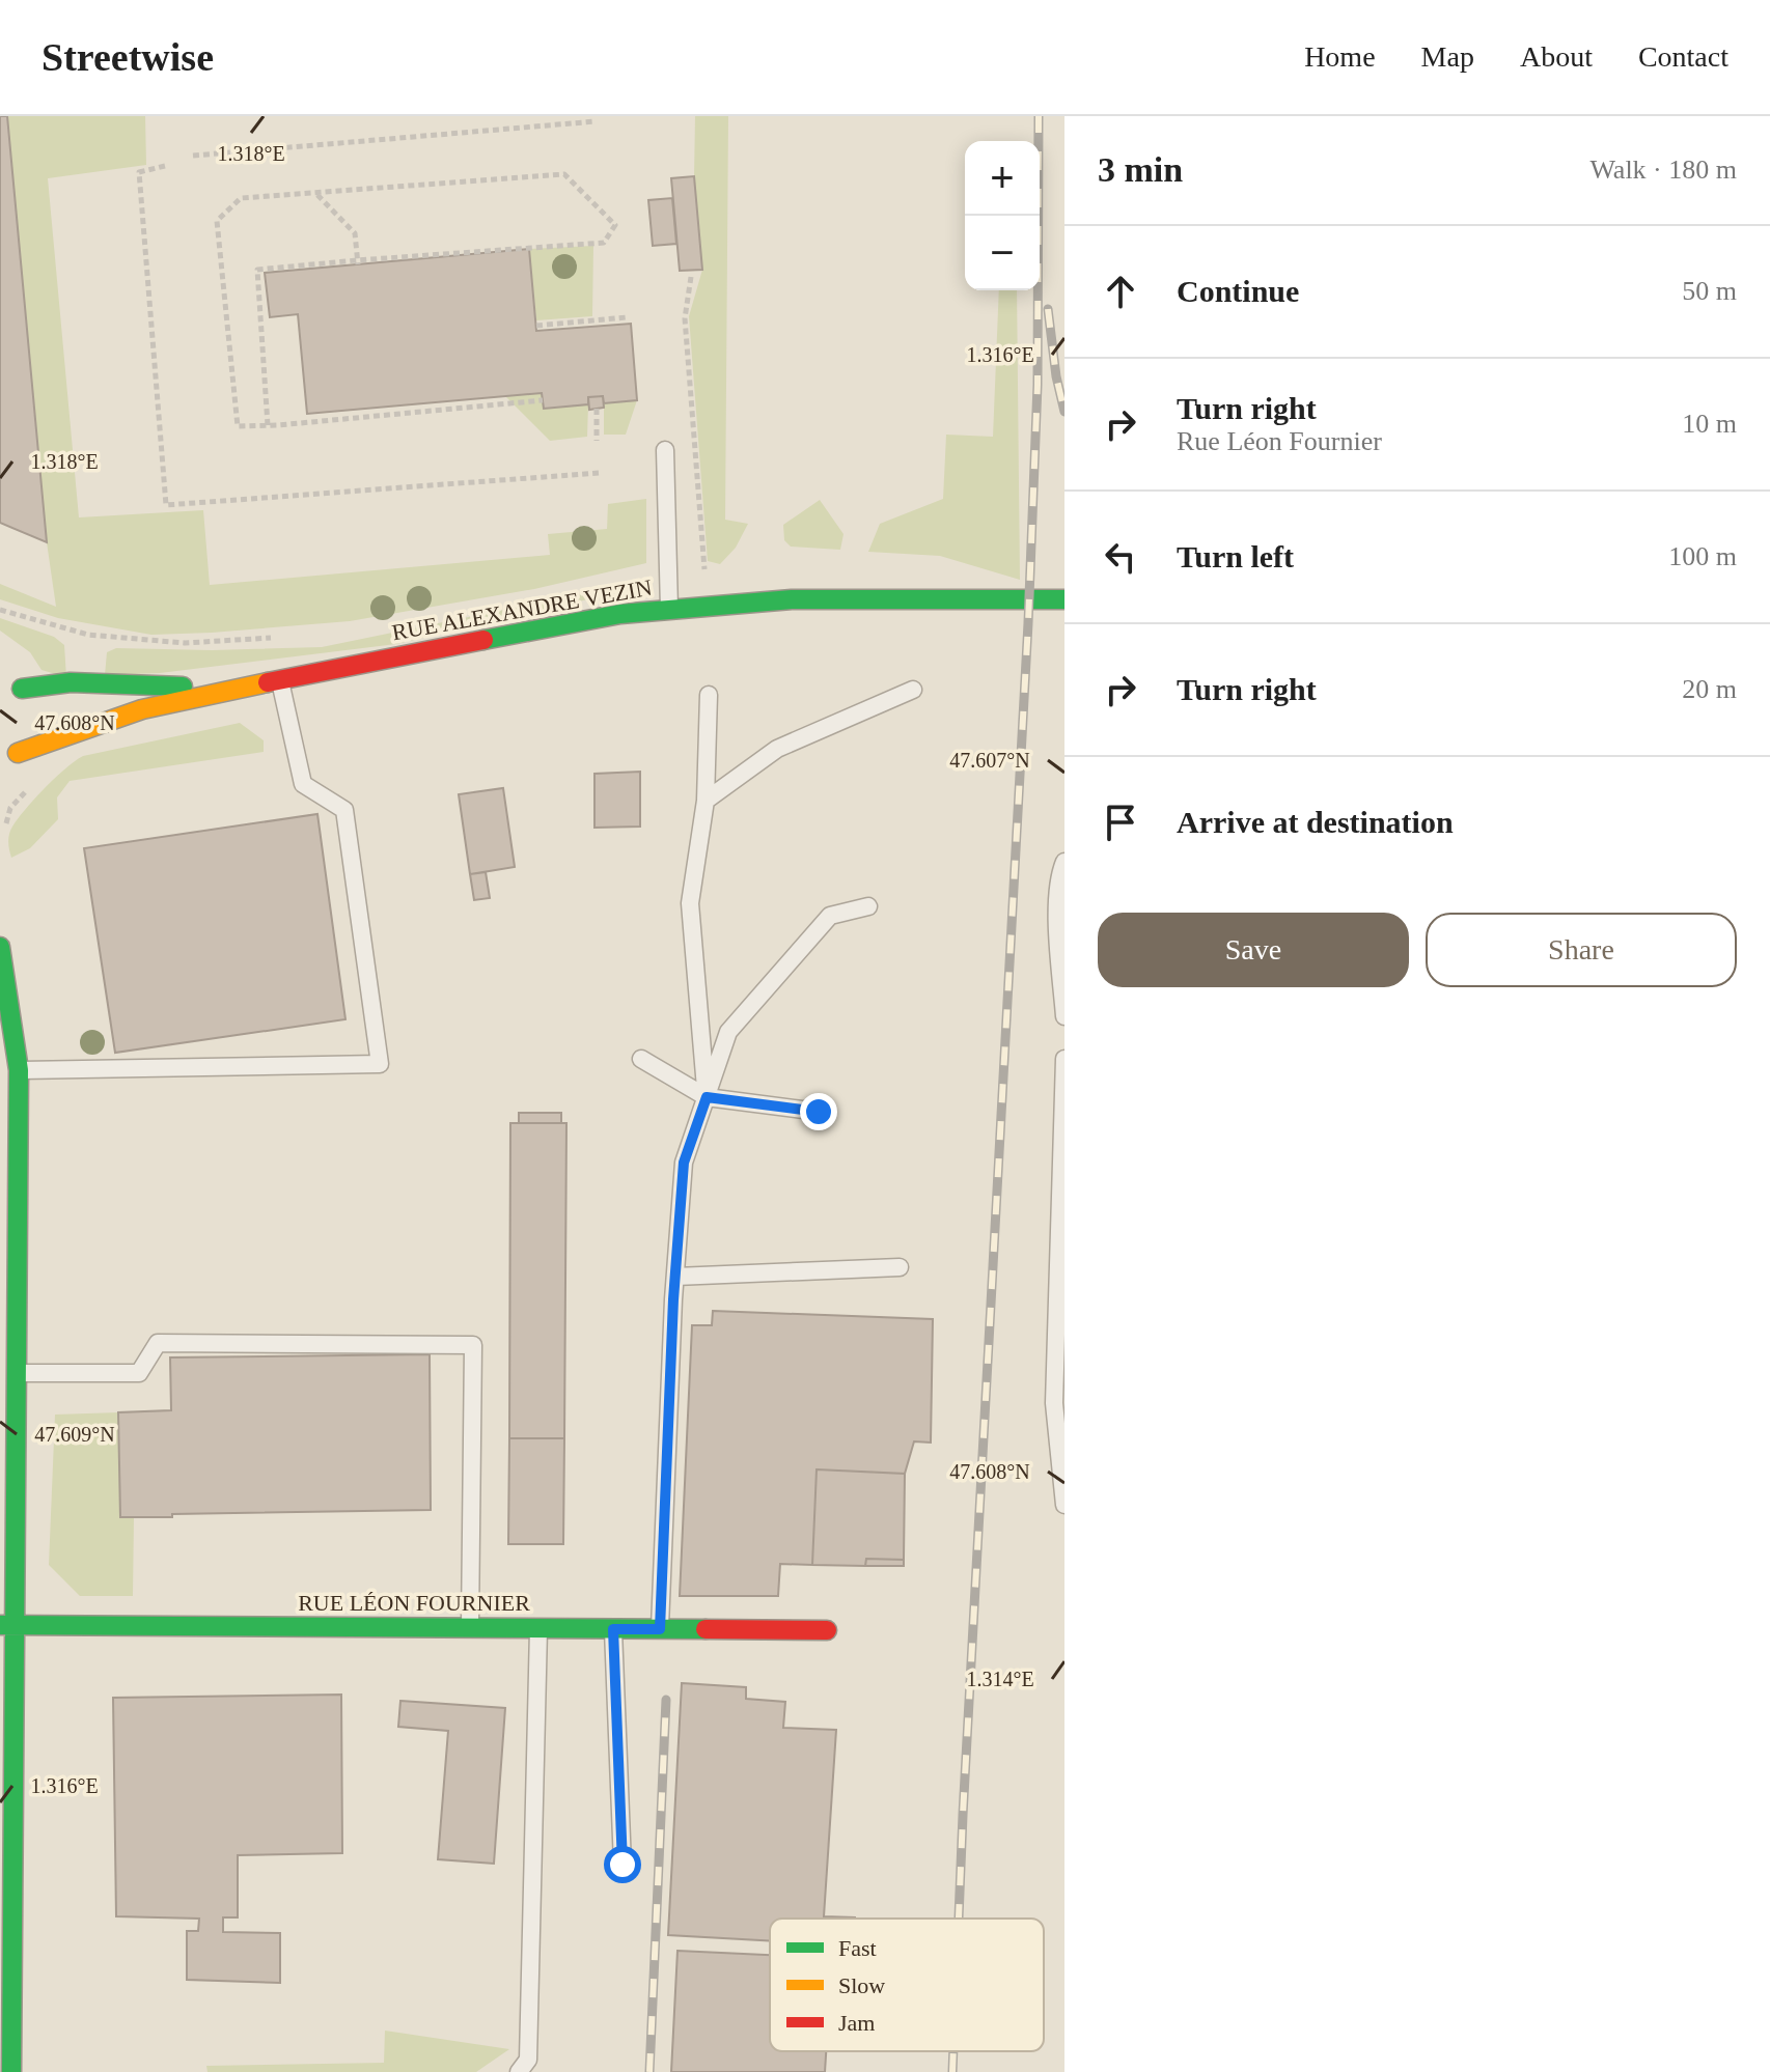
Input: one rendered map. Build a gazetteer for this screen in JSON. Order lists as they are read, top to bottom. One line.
{"streets":{"street":["RUE ALEXANDRE VEZIN","RUE LÉON FOURNIER"]},"legend":["Fast","Slow","Jam"],"page":{"header":"Streetwise","nav":["Home","Map","About","Contact"],"heading":["3 min","Walk · 180 m"],"map_buttons":["+","−"],"list":[["Continue","50 m"],["Turn right","Rue Léon Fournier","10 m"],["Turn left","100 m"],["Turn right","20 m"],"Arrive at destination"],"buttons":["Save","Share"]},"coordinates":["1.318°E","1.316°E","47.608°N","47.607°N","47.609°N","1.314°E"]}
